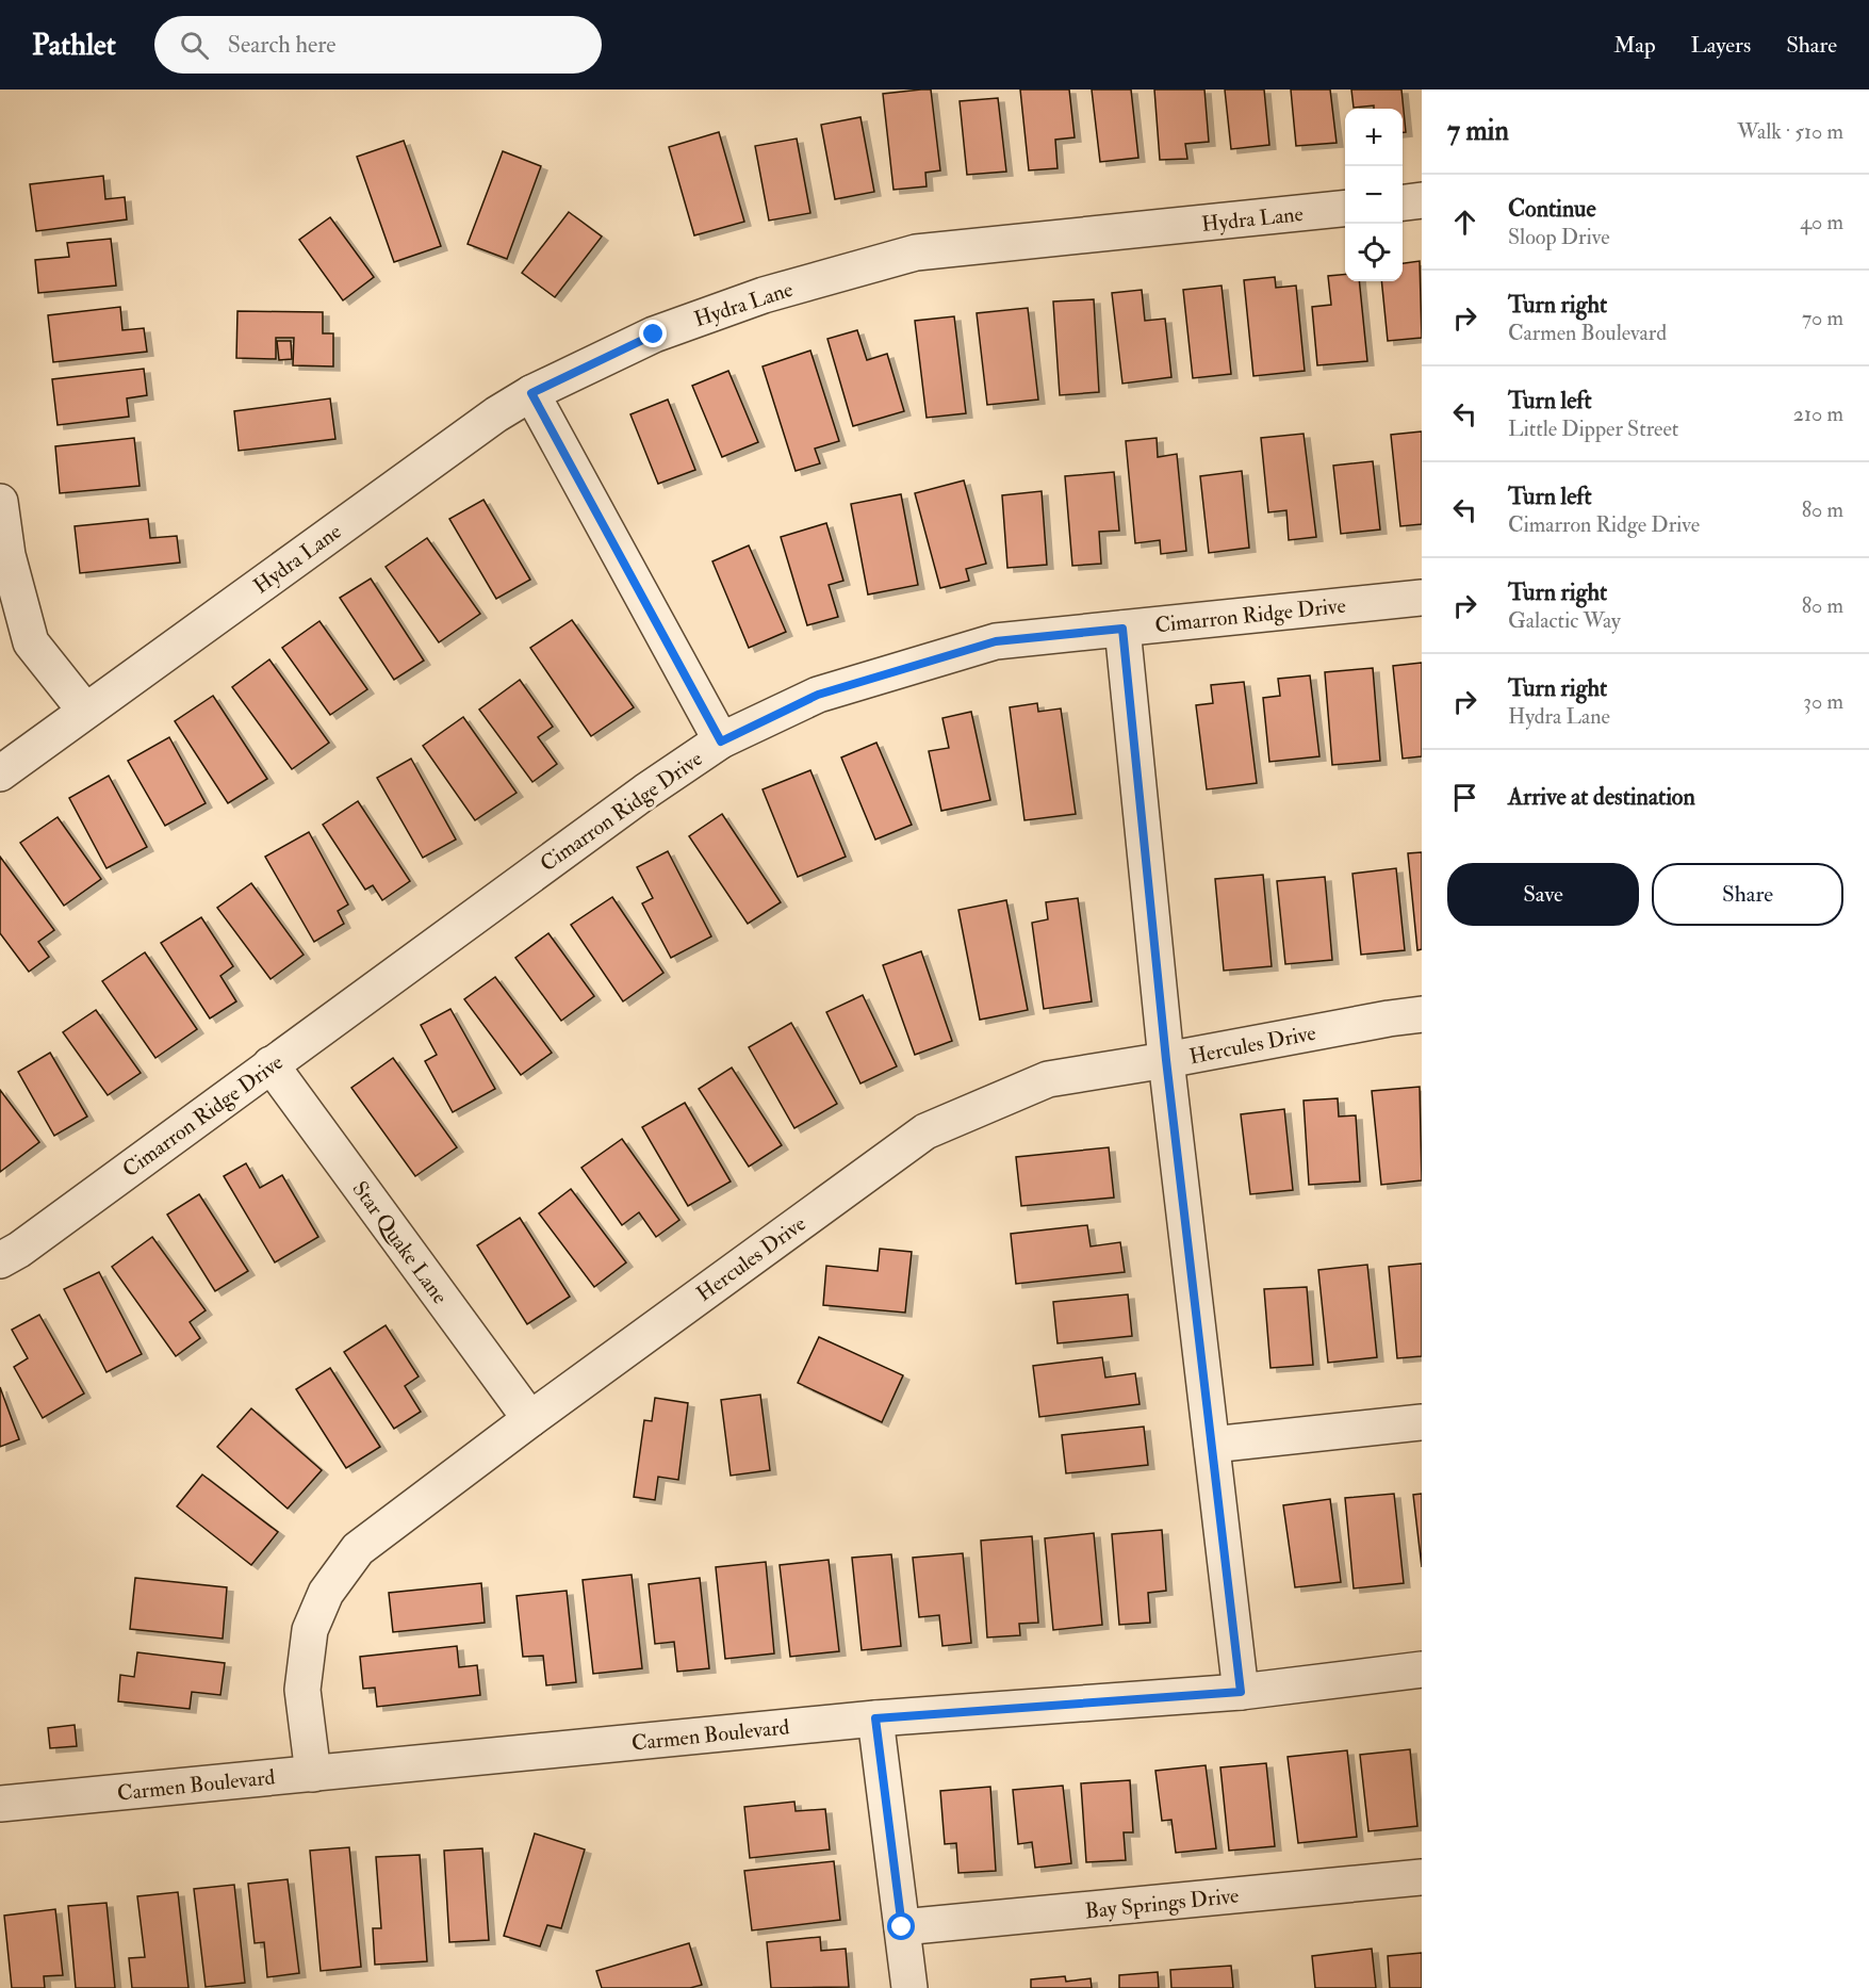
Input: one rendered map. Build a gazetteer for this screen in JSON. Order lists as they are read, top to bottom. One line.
{"streets":{"street":["Hydra Lane","Cimarron Ridge Drive","Hercules Drive","Star Quake Lane","Carmen Boulevard","Bay Springs Drive"]},"crossings":[["Cimarron Ridge Drive","Star Quake Lane"],["Hercules Drive","Star Quake Lane"],["Hercules Drive","Carmen Boulevard"]],"page":{"header":"Pathlet","search":"Search here","nav":["Map","Layers","Share"],"heading":["7 min","Walk · 510 m"],"map_buttons":["+","−"],"list":[["Continue","Sloop Drive","40 m"],["Turn right","Carmen Boulevard","70 m"],["Turn left","Little Dipper Street","210 m"],["Turn left","Cimarron Ridge Drive","80 m"],["Turn right","Galactic Way","80 m"],["Turn right","Hydra Lane","30 m"],"Arrive at destination"],"buttons":["Save","Share"]}}
